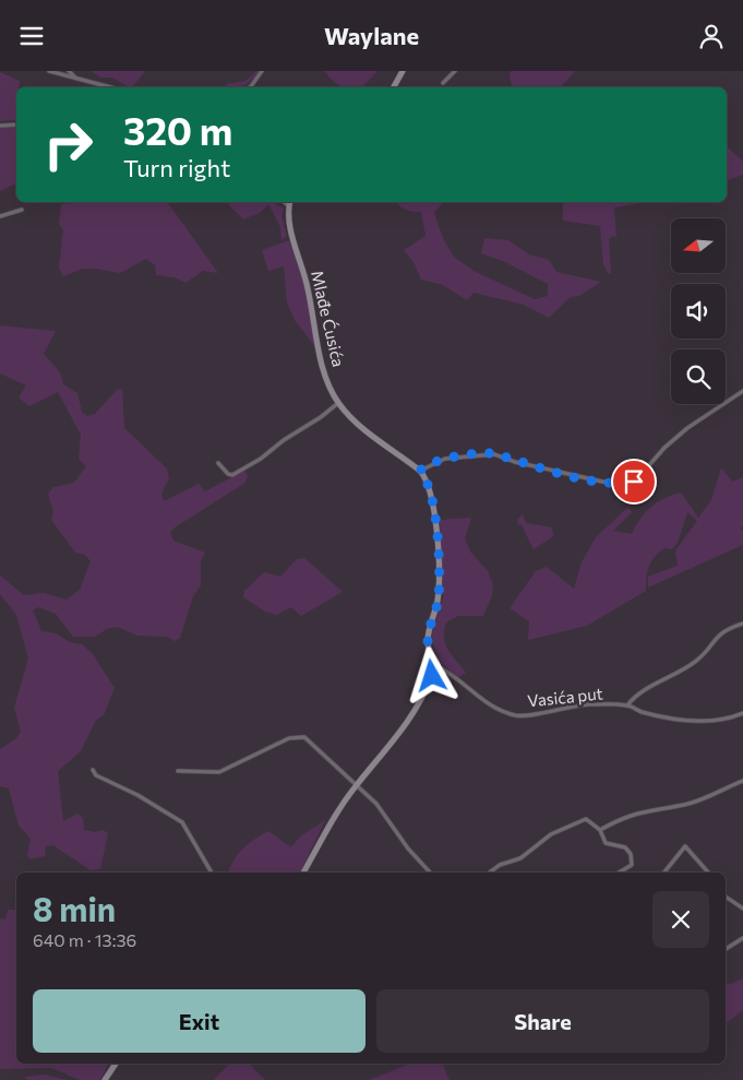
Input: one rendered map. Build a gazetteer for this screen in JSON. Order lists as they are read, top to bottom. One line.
{"streets":{"street":["Mlađe Ćusića","Vasića put"]},"north":"left","page":{"header":"Waylane","turn":["320 m","Turn right"],"heading":["8 min","640 m · 13:36"],"buttons":["Exit","Share"]}}
